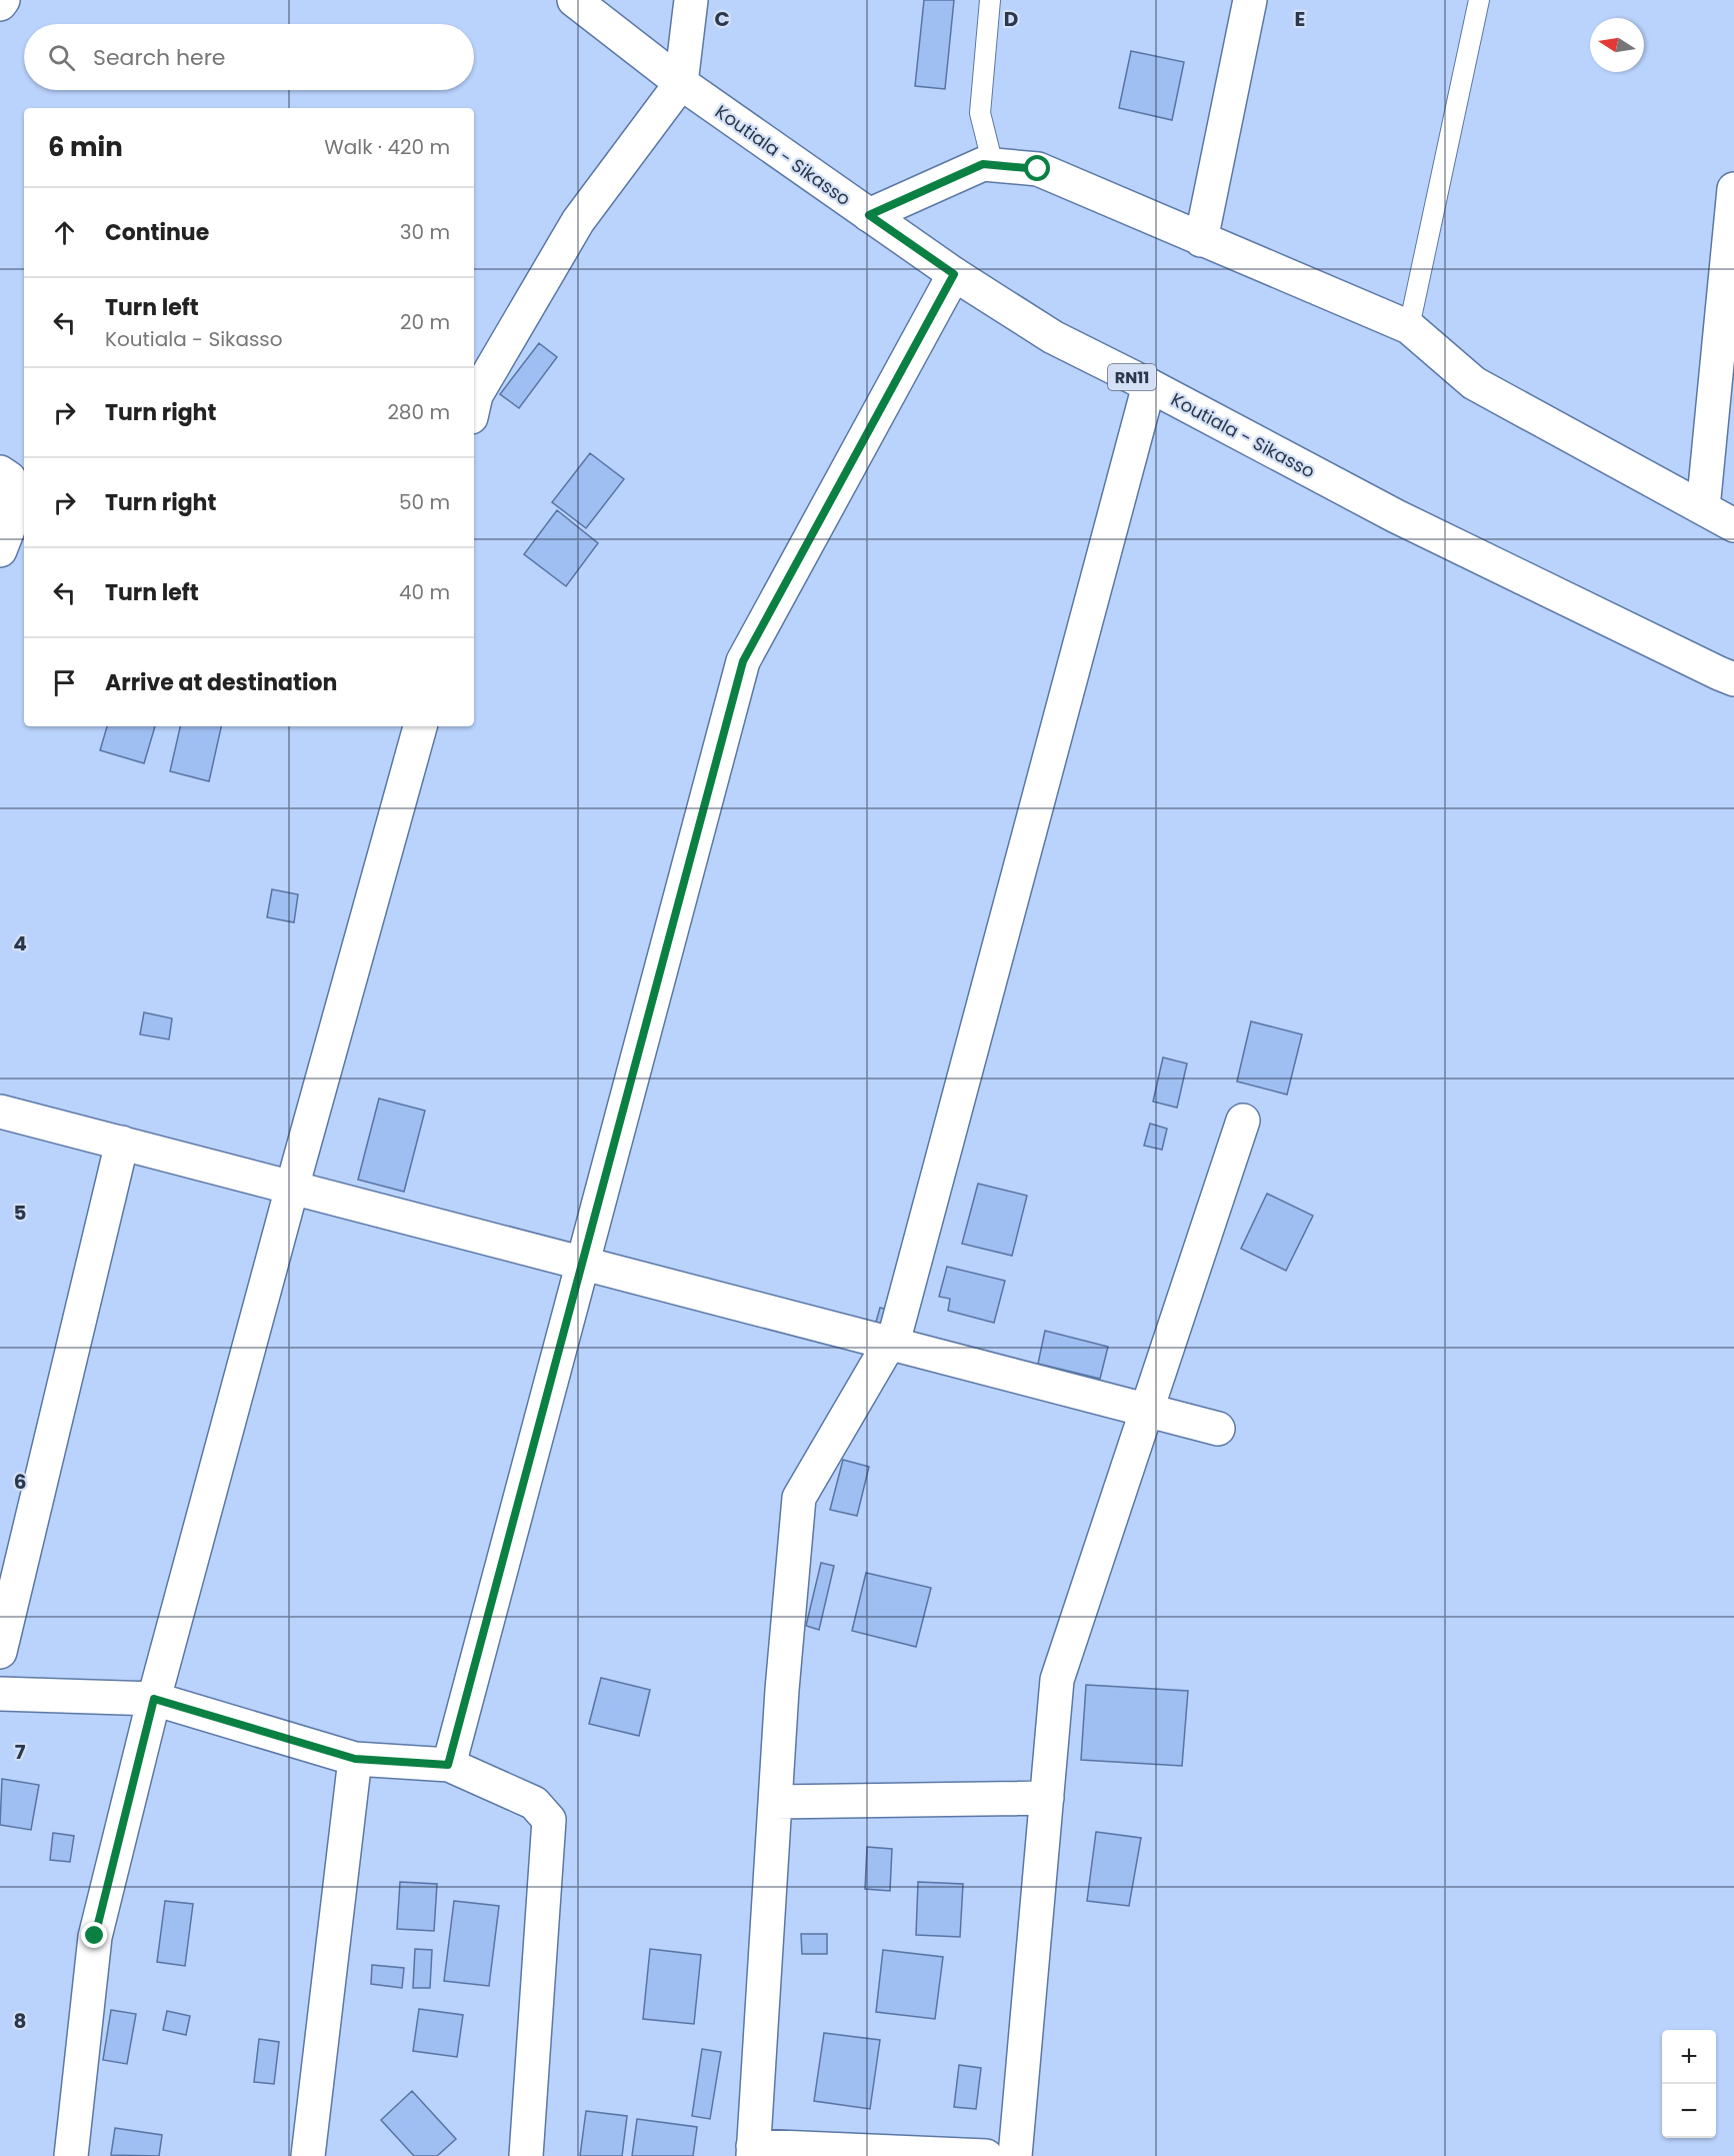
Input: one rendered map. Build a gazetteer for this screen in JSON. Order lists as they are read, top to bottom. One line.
{"streets":{"street":["Koutiala - Sikasso","RN11"]},"north":"left","page":{"search":"Search here","heading":["6 min","Walk · 420 m"],"list":[["Continue","30 m"],["Turn left","Koutiala - Sikasso","20 m"],["Turn right","280 m"],["Turn right","50 m"],["Turn left","40 m"],"Arrive at destination"],"map_buttons":["+","−"]},"grid":{"columns":["C","D","E"],"rows":["4","5","6","7","8"]}}
